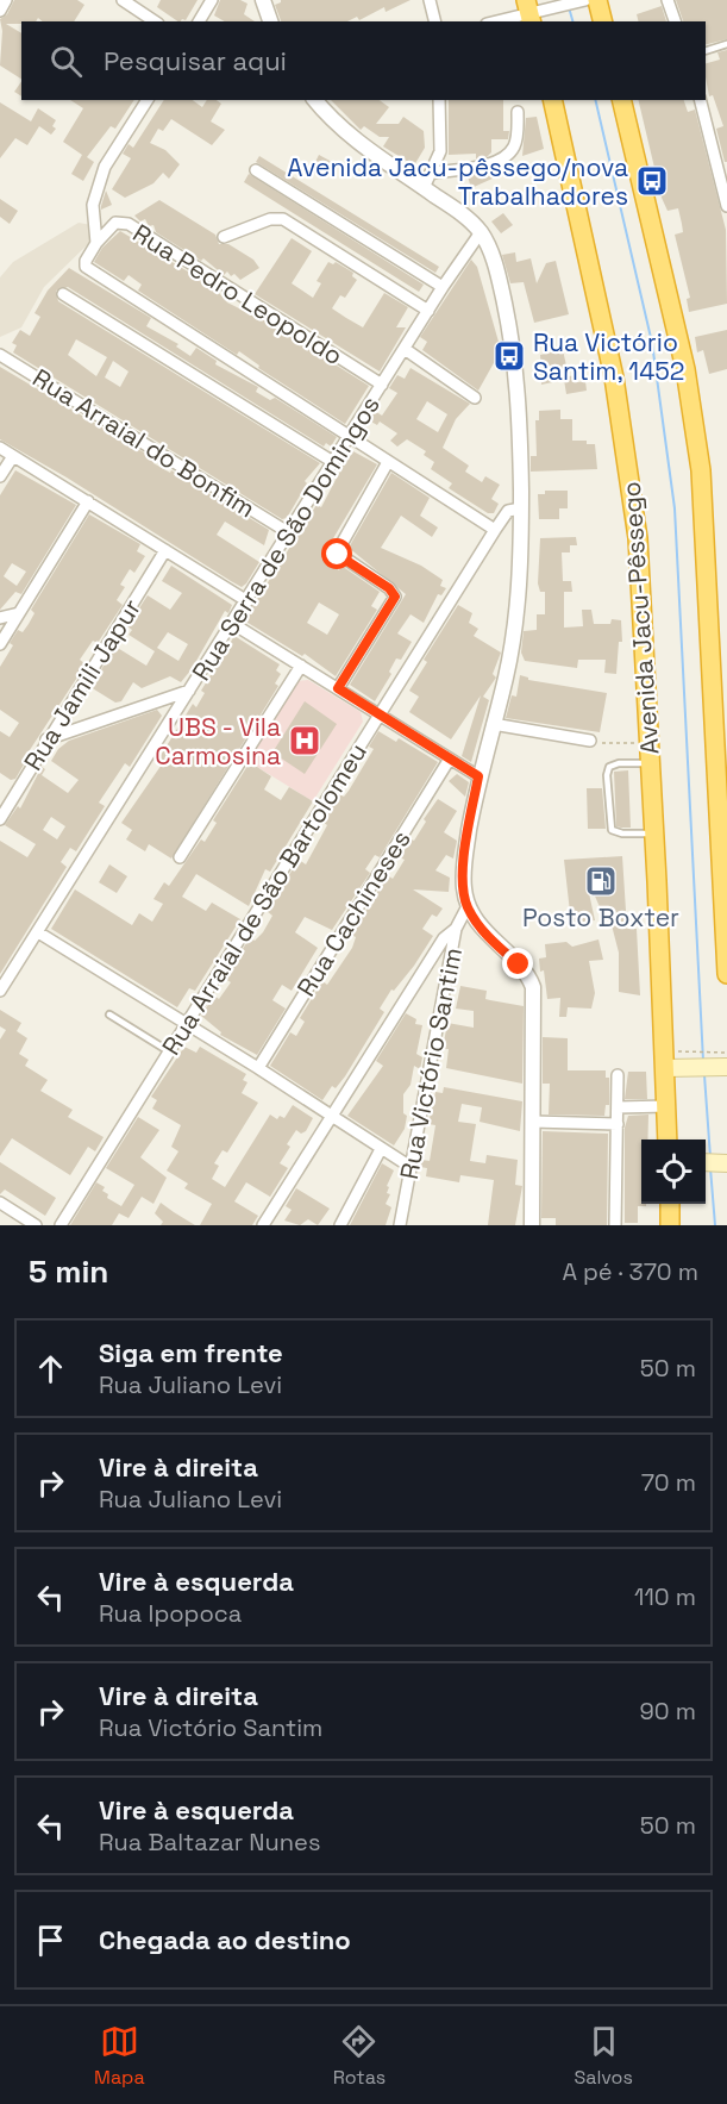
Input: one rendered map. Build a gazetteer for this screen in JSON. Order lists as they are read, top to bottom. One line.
{"streets":{"highway":["Avenida Jacu-Pêssego"],"street":["Rua Pedro Leopoldo","Rua Arraial do Bonfim","Rua Serra de São Domingos","Rua Jamili Japur","Rua Arraial de São Bartolomeu","Rua Cachineses","Rua Victório Santim"]},"crossings":[["Rua Pedro Leopoldo","Rua Serra de São Domingos"],["Rua Arraial do Bonfim","Rua Serra de São Domingos"]],"places":{"bus stop":["Avenida Jacu-pêssego/nova Trabalhadores","Rua Victório Santim, 1452"],"hospital":["UBS - Vila Carmosina"],"fuel station":["Posto Boxter"]},"page":{"search":"Pesquisar aqui","heading":["5 min","A pé · 370 m"],"list":[["Siga em frente","Rua Juliano Levi","50 m"],["Vire à direita","Rua Juliano Levi","70 m"],["Vire à esquerda","Rua Ipopoca","110 m"],["Vire à direita","Rua Victório Santim","90 m"],["Vire à esquerda","Rua Baltazar Nunes","50 m"],"Chegada ao destino"],"nav":["Mapa","Rotas","Salvos"]}}
